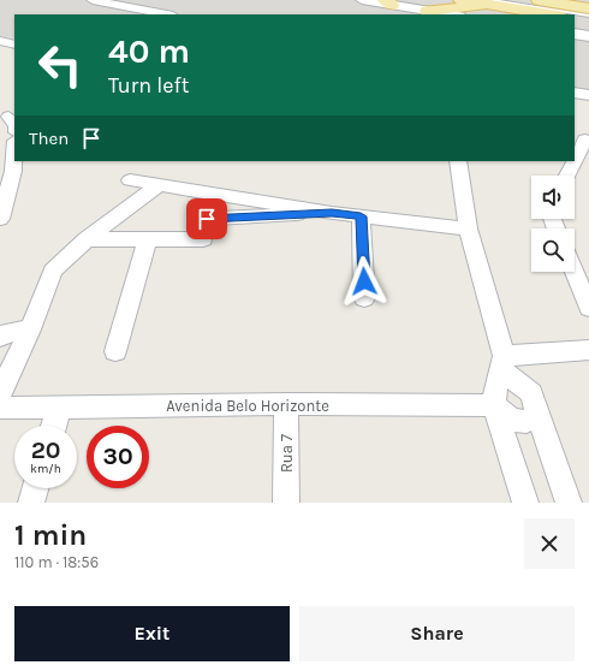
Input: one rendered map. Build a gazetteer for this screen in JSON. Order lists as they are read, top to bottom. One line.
{"streets":{"street":["Avenida Belo Horizonte","Rua 7"]},"crossings":[["Avenida Belo Horizonte","Rua 7"]],"page":{"turn":["40 m","Turn left"],"then":"Then","speed":"20 km/h","limit":"30","heading":["1 min","110 m · 18:56"],"buttons":["Exit","Share"]}}
